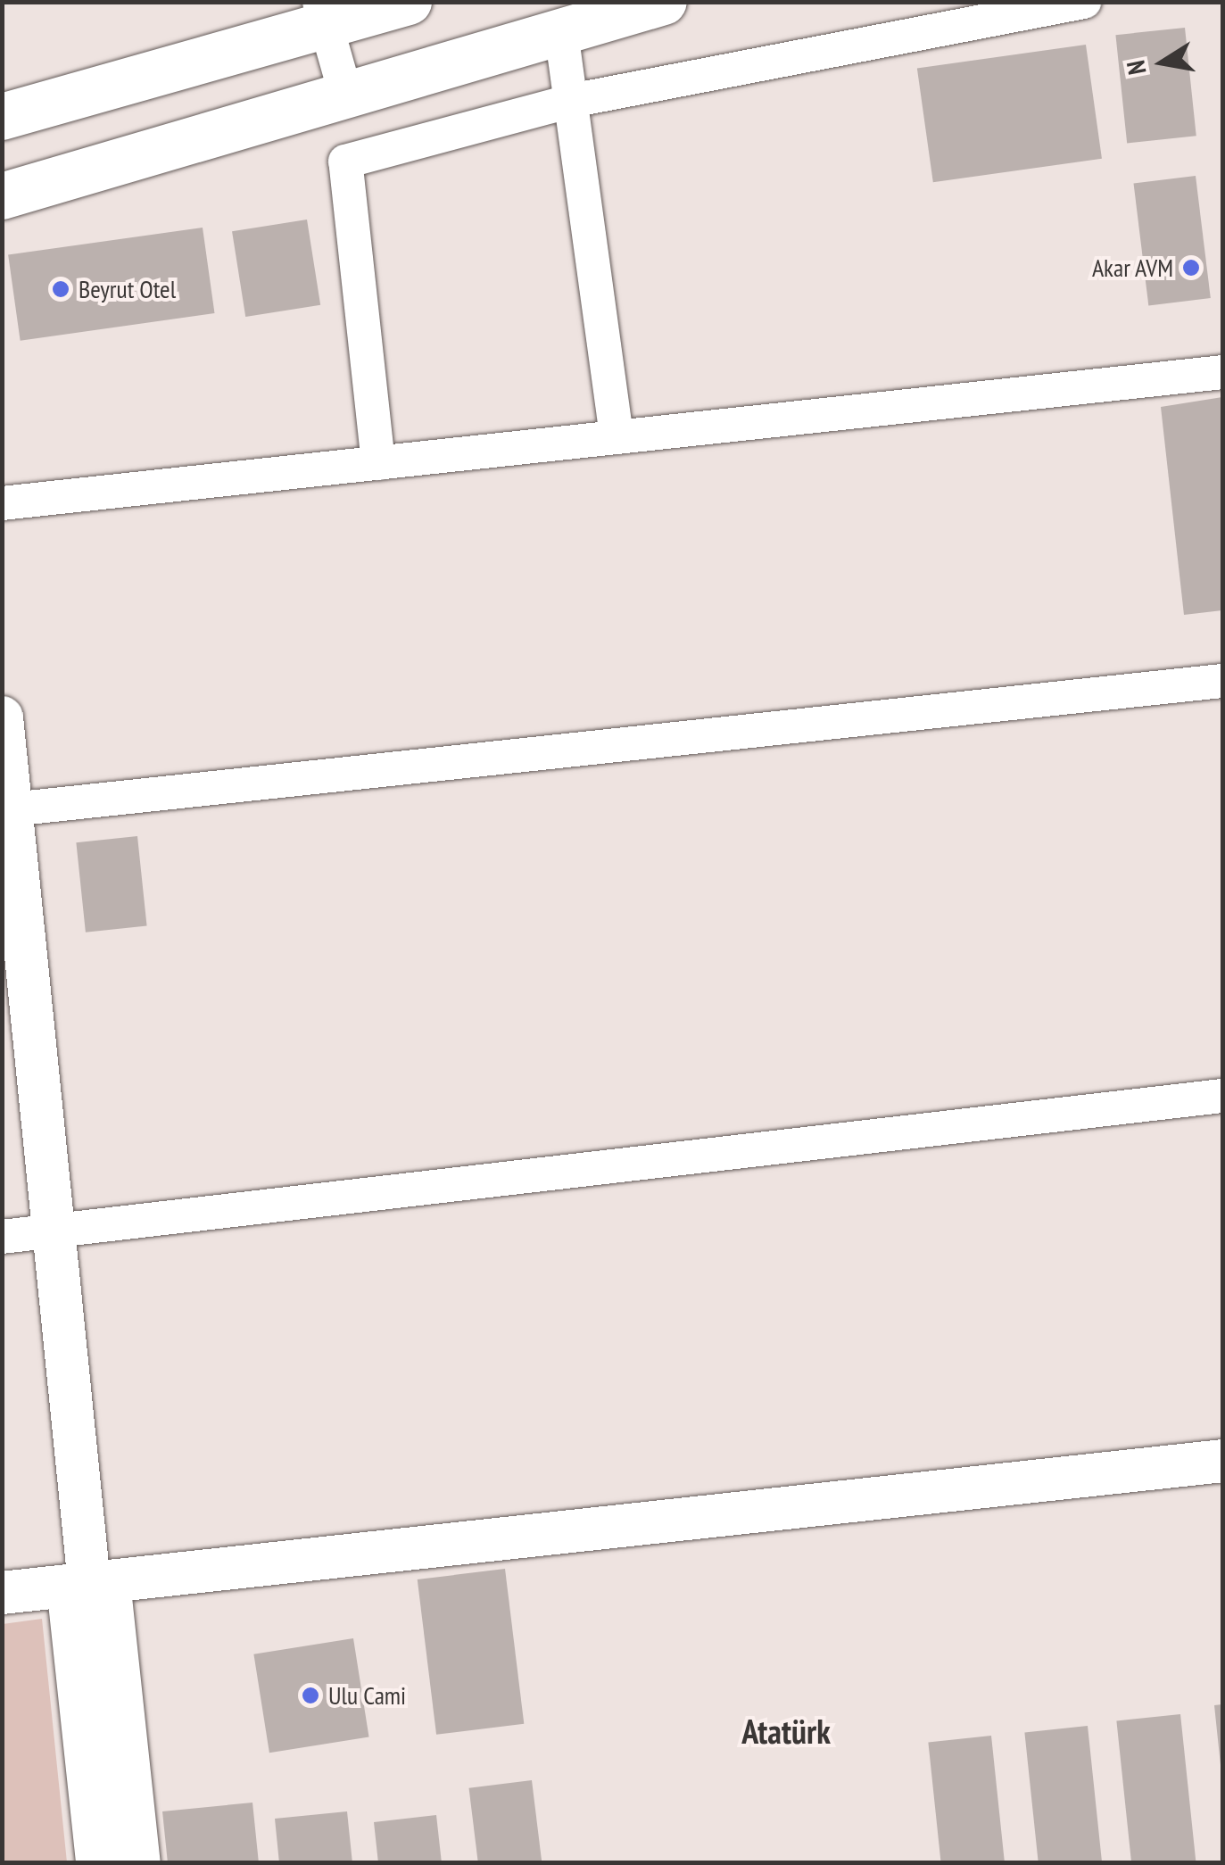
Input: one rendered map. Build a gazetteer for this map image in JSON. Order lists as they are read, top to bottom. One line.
{"districts":["Atatürk"],"places":["Akar AVM","Beyrut Otel","Ulu Cami"],"north":"left"}
